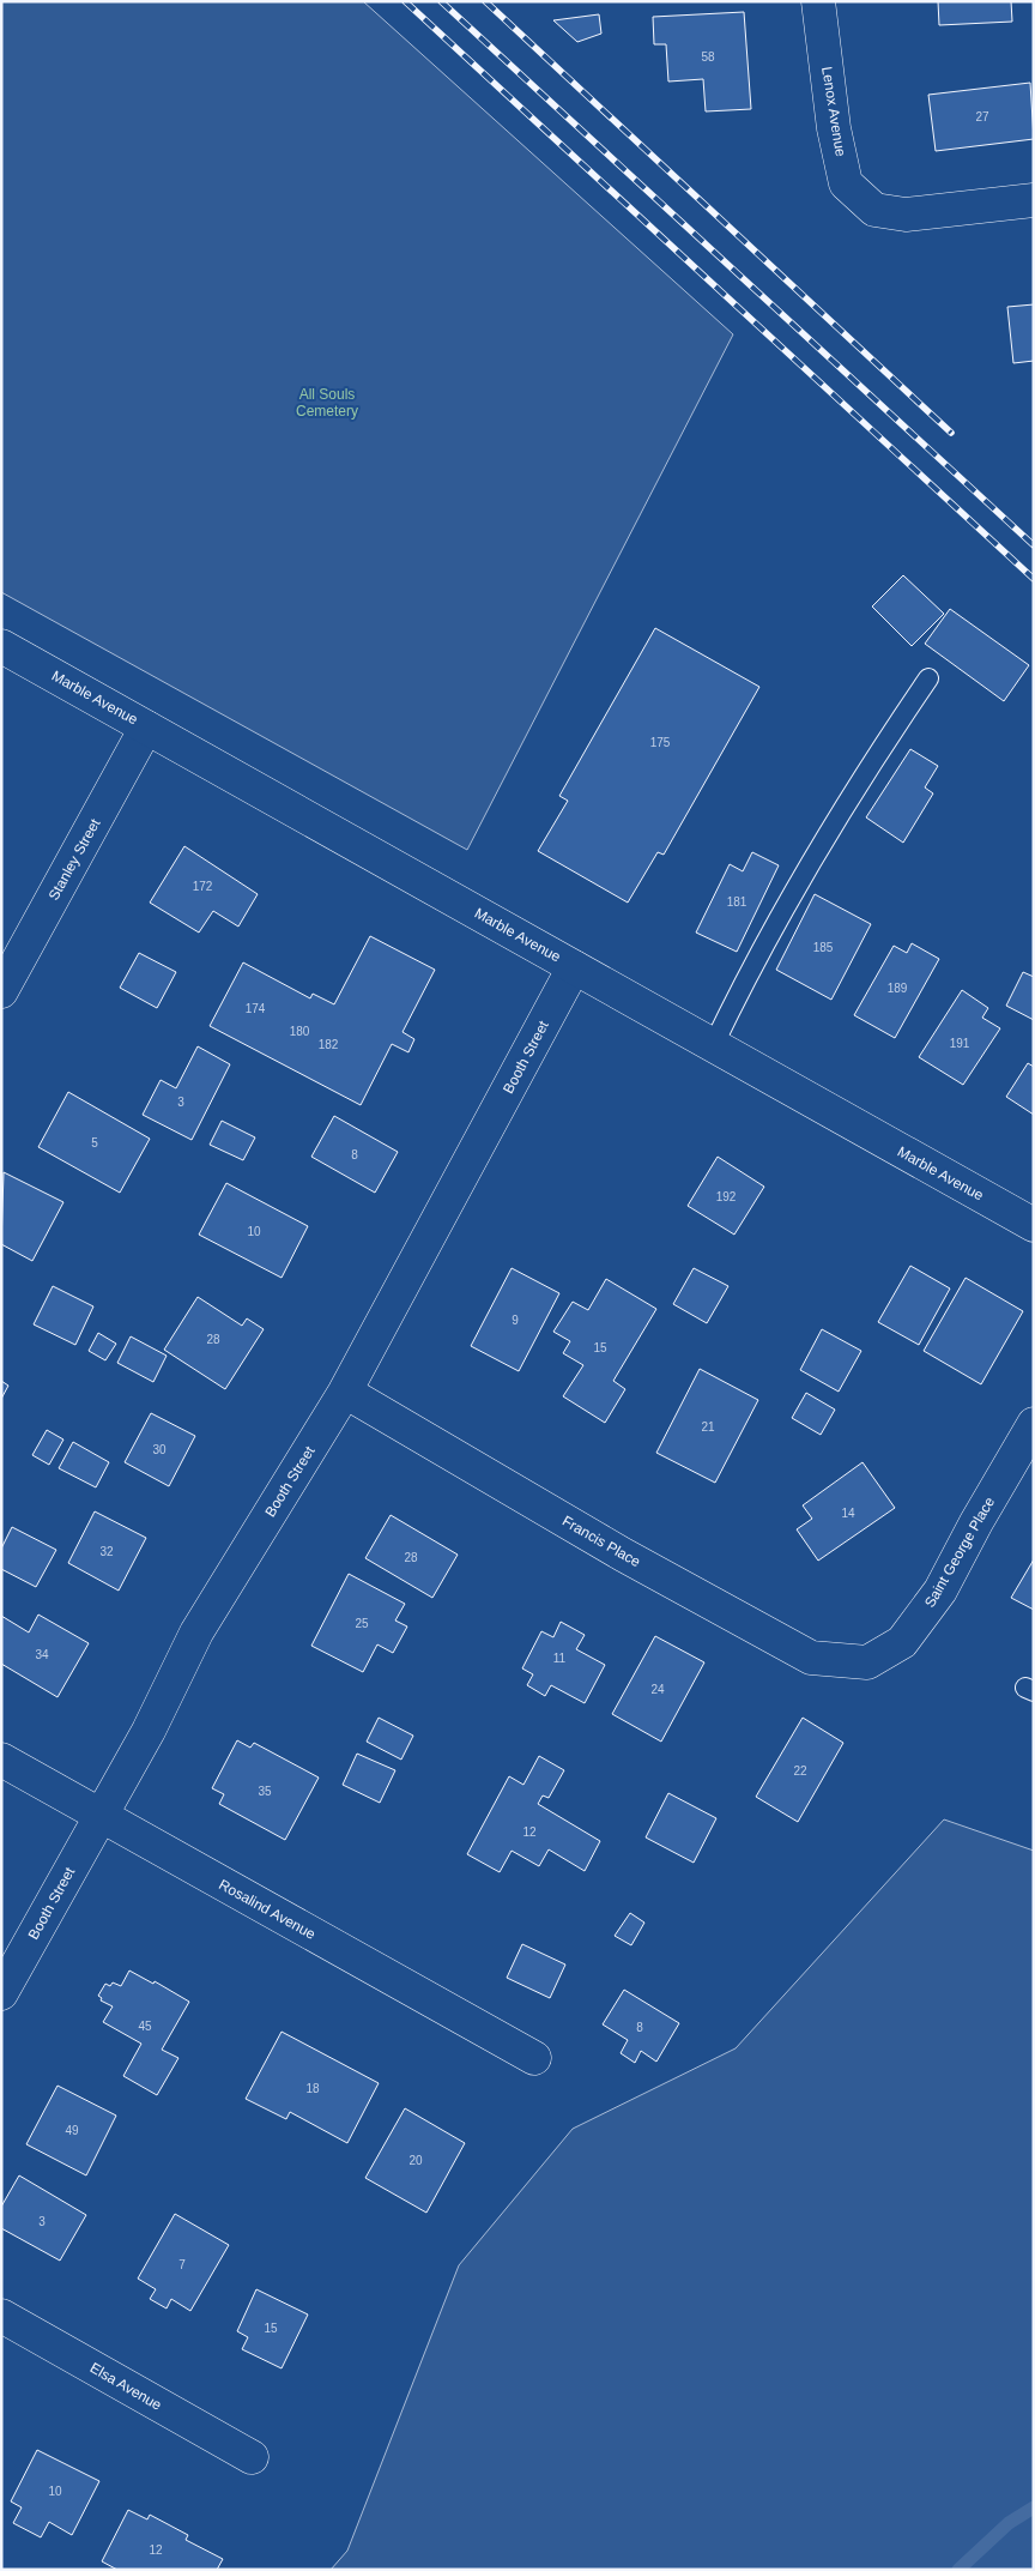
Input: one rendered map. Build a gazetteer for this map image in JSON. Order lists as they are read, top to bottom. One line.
{"streets":{"street":["Lenox Avenue","Marble Avenue","Stanley Street","Booth Street","Francis Place","Saint George Place","Rosalind Avenue","Elsa Avenue"]},"crossings":[["Marble Avenue","Stanley Street"],["Marble Avenue","Booth Street"],["Booth Street","Francis Place"],["Booth Street","Rosalind Avenue"],["Francis Place","Saint George Place"]],"parks":["All Souls Cemetery"],"house_numbers":["58","27","175","172","181","185","189","174","180","191","182","3","5","8","192","10","9","28","15","21","30","14","32","28","25","34","11","24","22","35","12","45","8","18","49","20","3","7","15","10","12"]}
